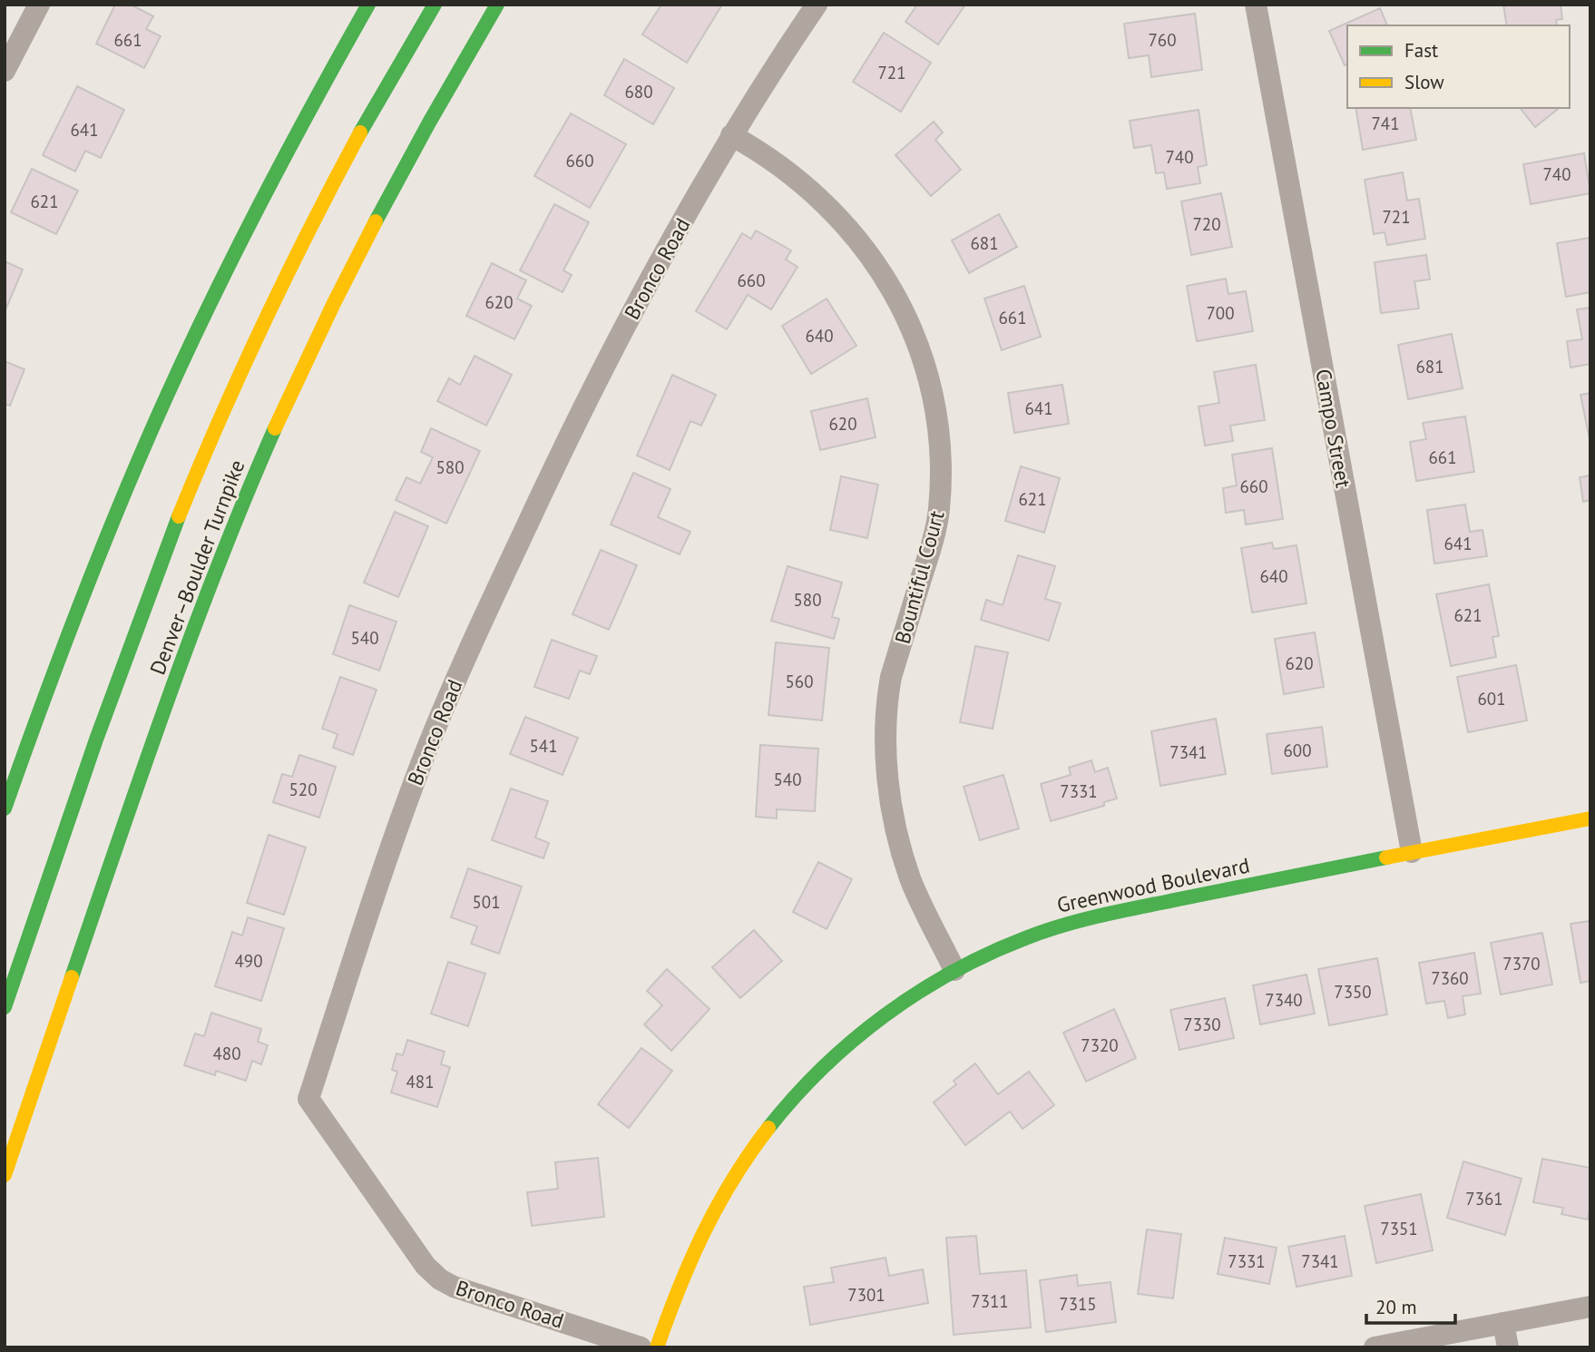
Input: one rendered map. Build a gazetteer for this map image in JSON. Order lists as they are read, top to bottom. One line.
{"streets":{"main road":["Denver–Boulder Turnpike","Greenwood Boulevard"],"street":["Bronco Road","Campo Street","Bountiful Court"]},"crossings":[["Bronco Road","Bountiful Court"],["Campo Street","Greenwood Boulevard"],["Bountiful Court","Greenwood Boulevard"]],"house_numbers":["661","760","721","680","741","641","740","660","740","621","721","720","681","660","620","700","661","640","681","641","620","661","580","660","621","641","640","580","621","540","620","560","601","541","600","7341","540","520","7331","501","490","7370","7360","7350","7340","7330","7320","480","481","7361","7351","7331","7341","7301","7311","7315"],"legend":["Fast","Slow"],"scale_bar":"20 m"}
